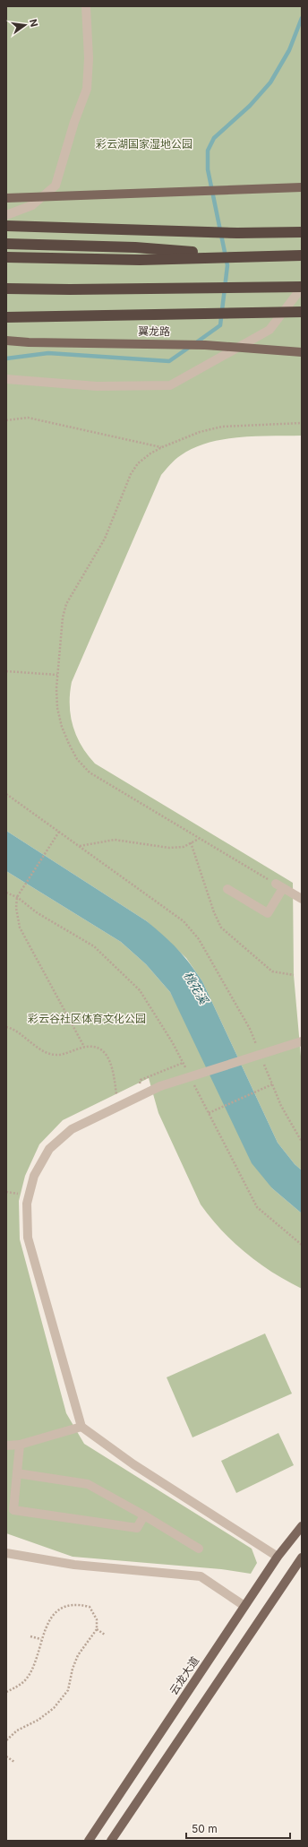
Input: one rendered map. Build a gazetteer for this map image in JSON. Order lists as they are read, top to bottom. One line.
{"streets":{"main road":["翼龙路","云龙大道"]},"water":["桃花溪"],"parks":["彩云湖国家湿地公园","彩云谷社区体育文化公园"],"scale_bar":"50 m","north":"right"}
